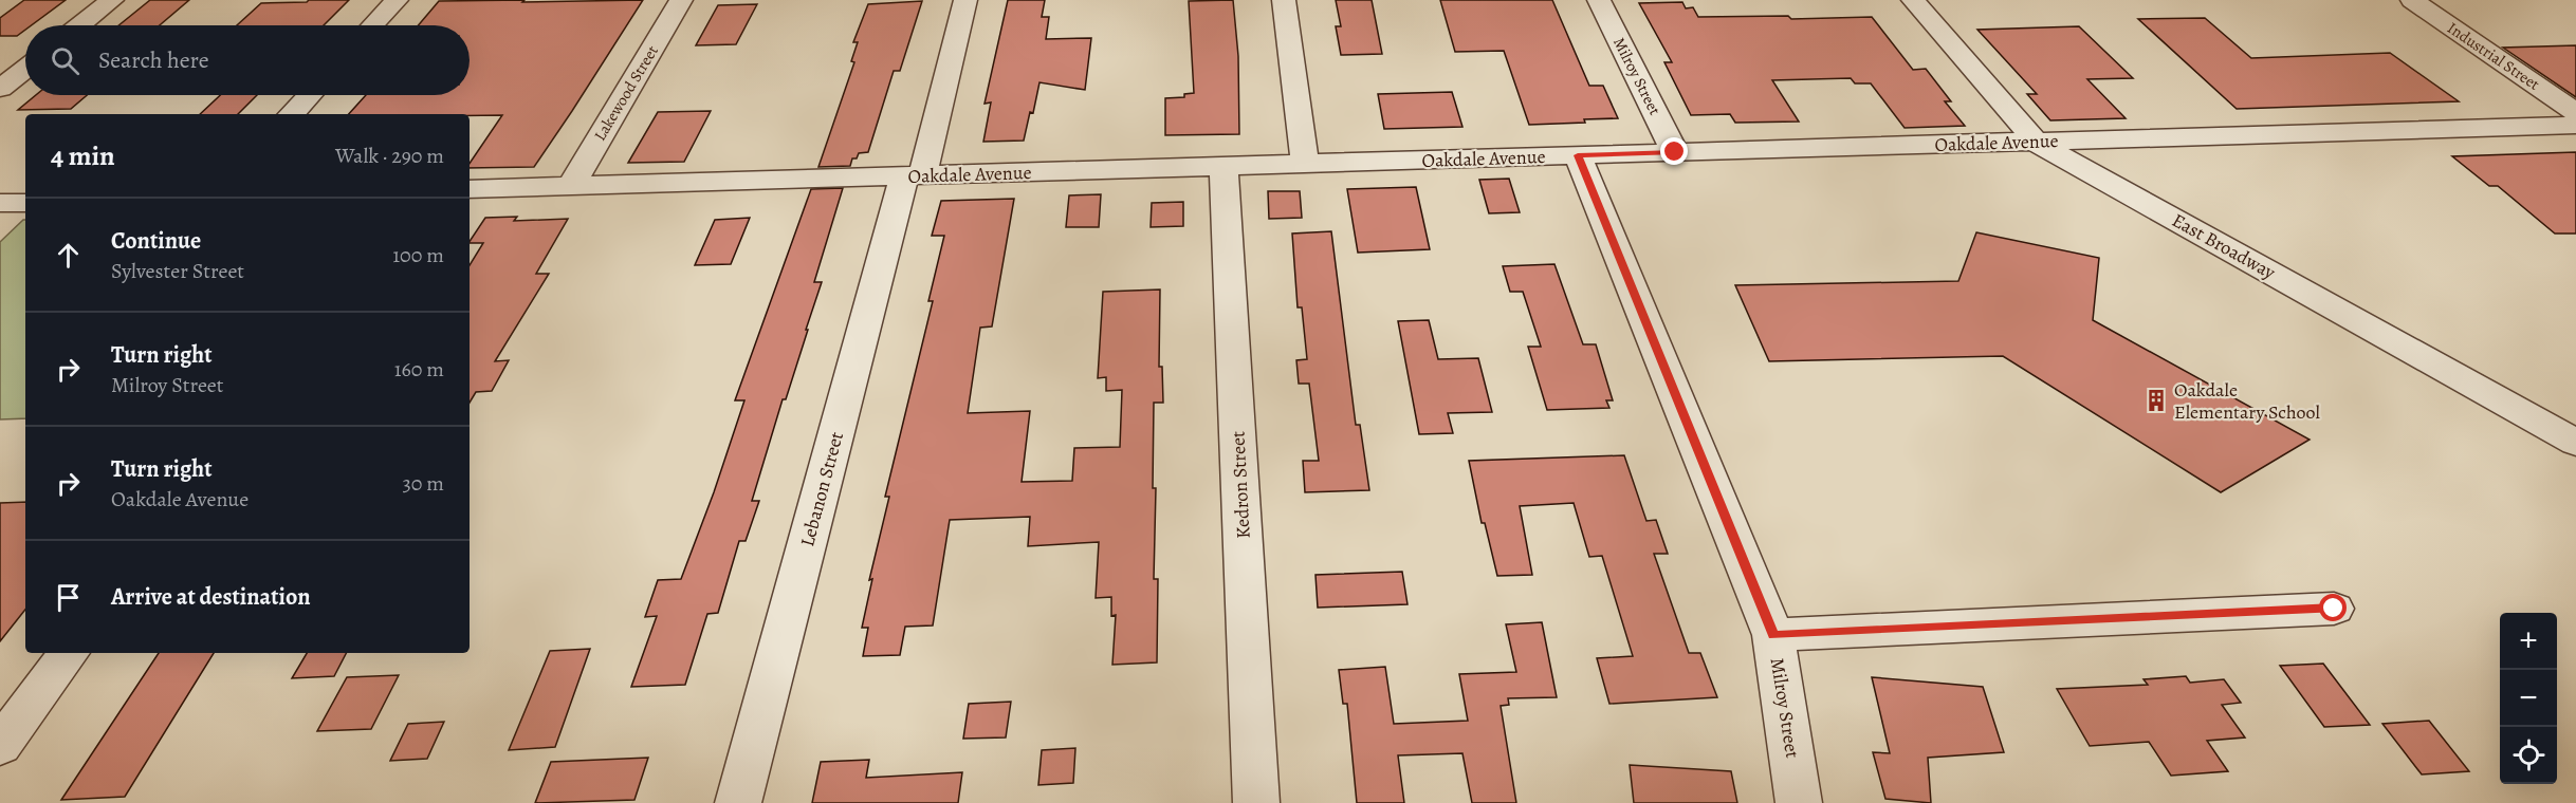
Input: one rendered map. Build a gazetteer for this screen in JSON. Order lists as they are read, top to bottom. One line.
{"streets":{"street":["Industrial Street","Milroy Street","Lakewood Street","Oakdale Avenue","East Broadway","Kedron Street","Lebanon Street"]},"crossings":[["Milroy Street","Oakdale Avenue"],["Lakewood Street","Oakdale Avenue"],["Oakdale Avenue","East Broadway"],["Oakdale Avenue","Kedron Street"],["Oakdale Avenue","Lebanon Street"]],"places":{"building":["Oakdale Elementary School"]},"page":{"search":"Search here","heading":["4 min","Walk · 290 m"],"list":[["Continue","Sylvester Street","100 m"],["Turn right","Milroy Street","160 m"],["Turn right","Oakdale Avenue","30 m"],"Arrive at destination"],"map_buttons":["+","−"]}}
